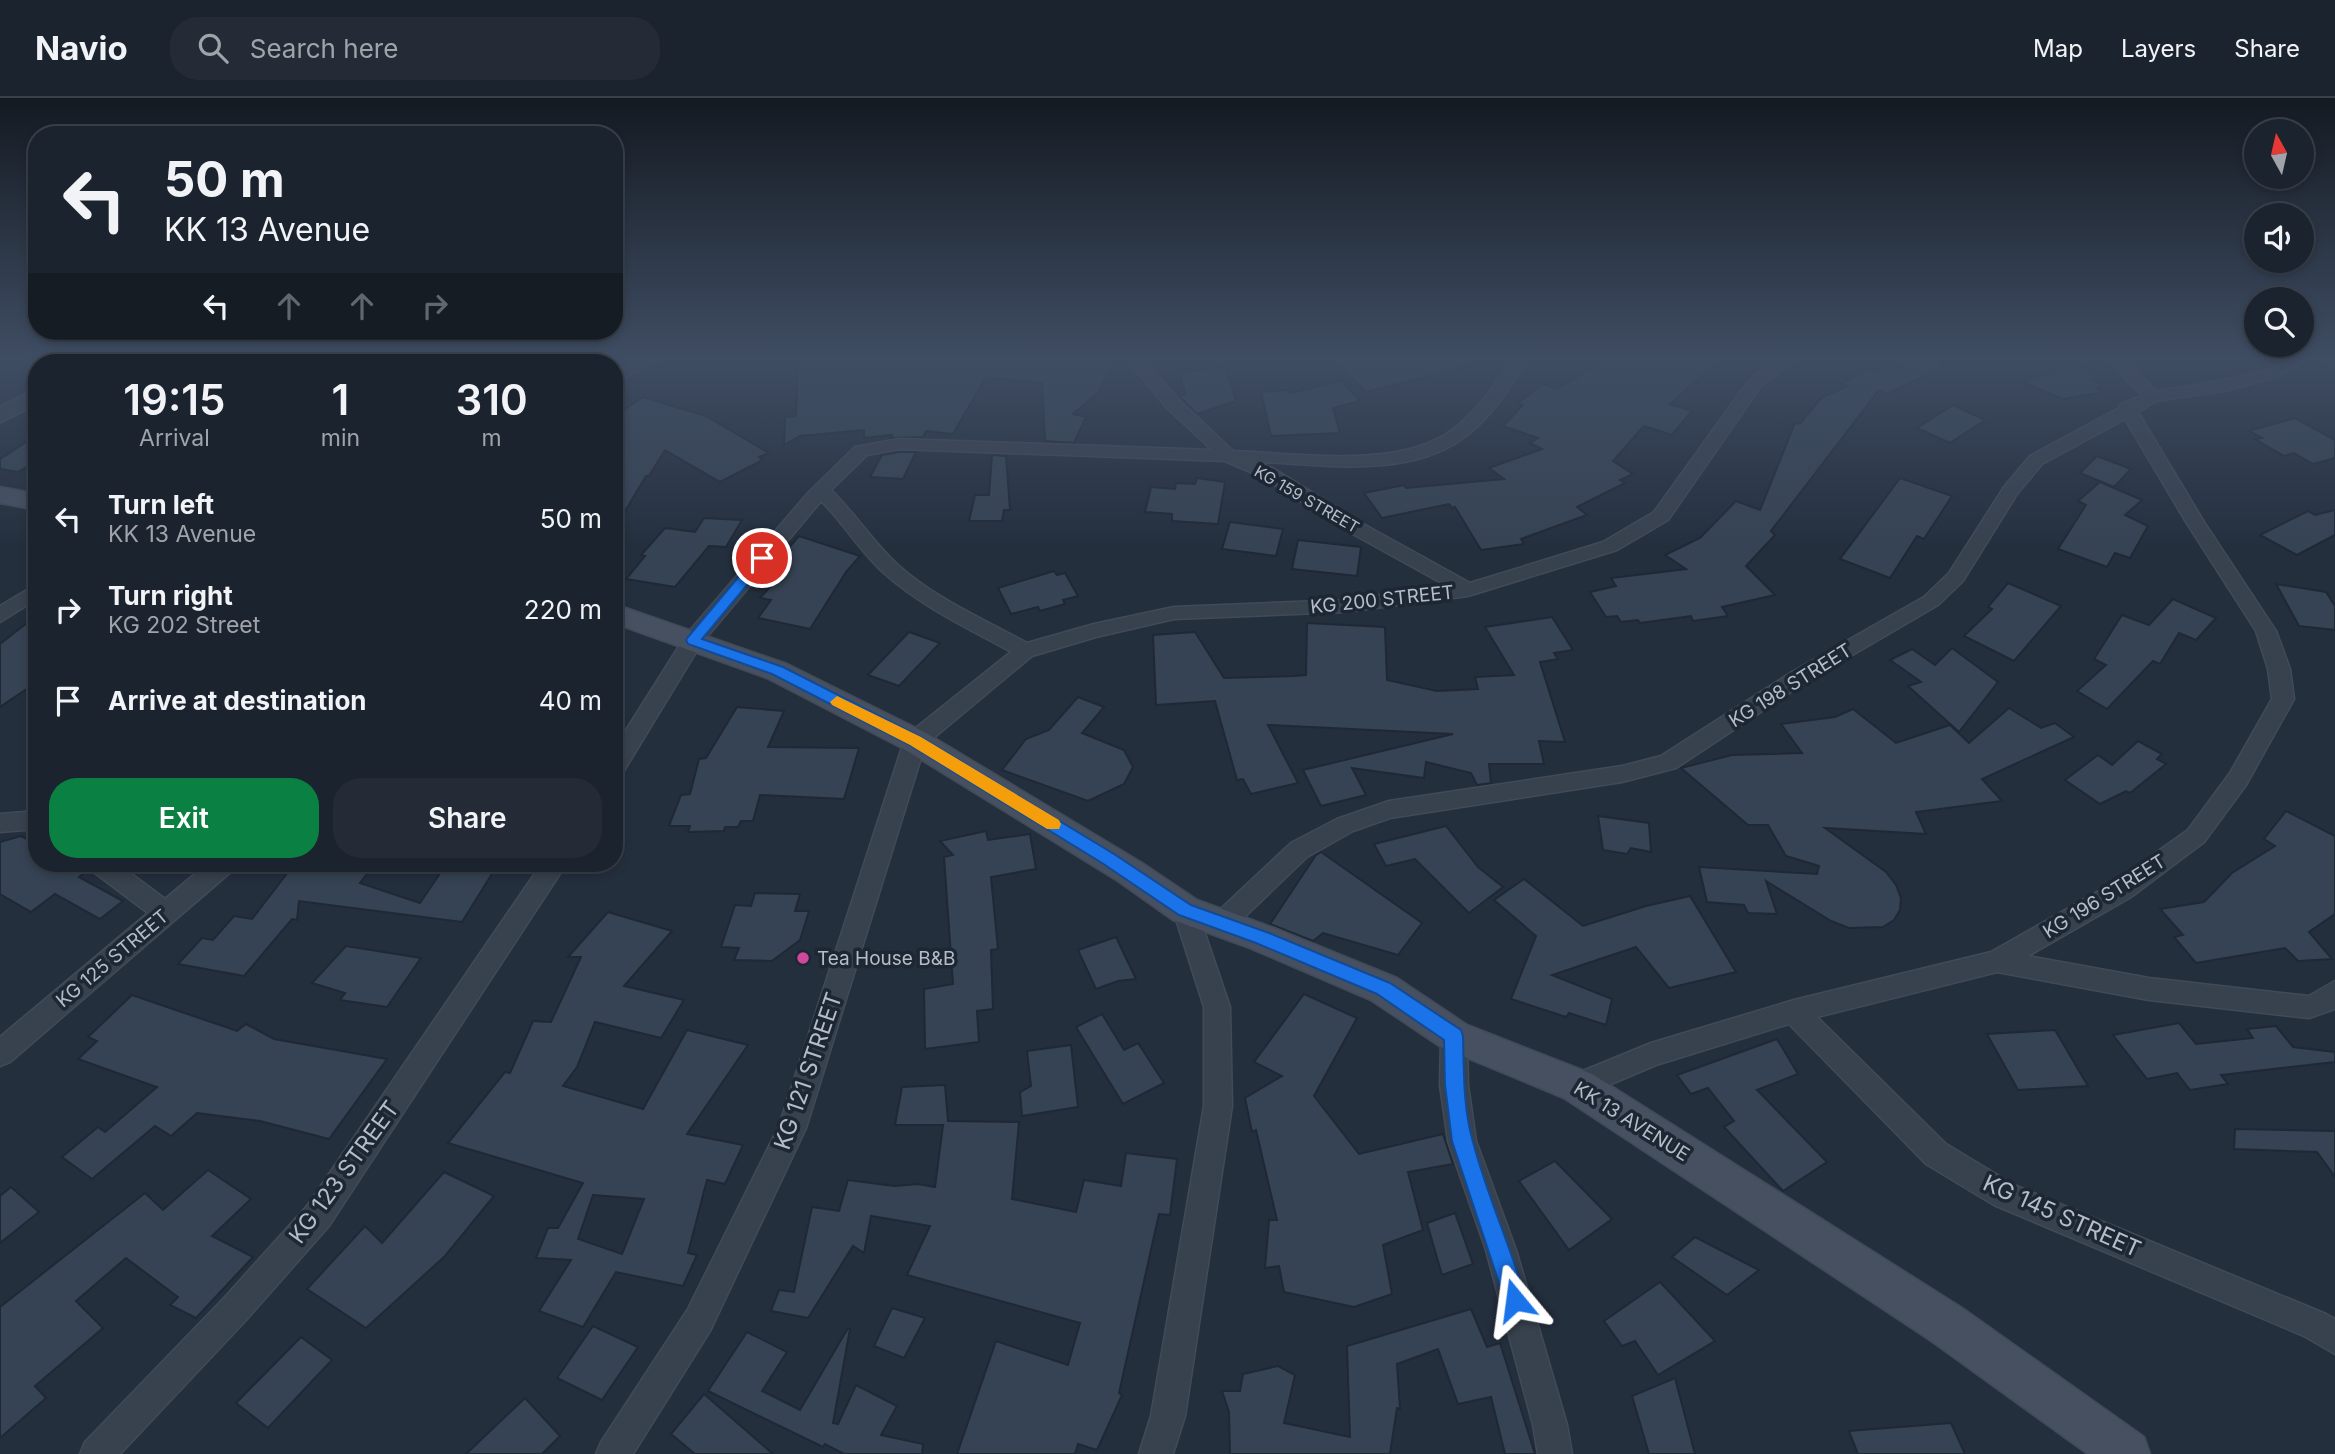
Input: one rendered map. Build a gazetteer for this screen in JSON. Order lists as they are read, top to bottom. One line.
{"streets":{"main road":["KK 13 AVENUE"],"street":["KG 159 STREET","KG 200 STREET","KG 198 STREET","KG 196 STREET","KG 125 STREET","KG 121 STREET","KG 123 STREET","KG 145 STREET"]},"crossings":[["KG 159 STREET","KG 200 STREET"],["KG 200 STREET","KG 121 STREET"],["KG 200 STREET","KK 13 AVENUE"],["KG 198 STREET","KK 13 AVENUE"],["KG 196 STREET","KK 13 AVENUE"],["KG 196 STREET","KG 145 STREET"],["KG 121 STREET","KK 13 AVENUE"]],"places":["Tea House B&B"],"north":"top","page":{"header":"Navio","search":"Search here","nav":["Map","Layers","Share"],"turn":["50 m","KK 13 Avenue"],"eta":["19:15","Arrival","1","min","310","m"],"list":[{"name":"Turn left","note":"KK 13 Avenue","value":"50 m"},{"name":"Turn right","note":"KG 202 Street","value":"220 m"},{"name":"Arrive at destination","value":"40 m"}],"buttons":["Exit","Share"]}}
